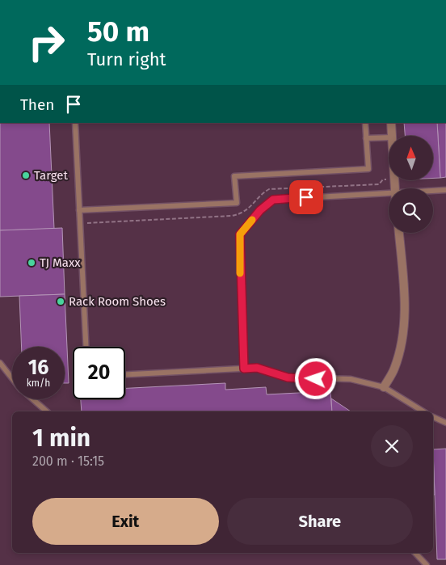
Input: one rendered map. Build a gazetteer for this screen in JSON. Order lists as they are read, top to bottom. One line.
{"places":["Target","TJ Maxx","Rack Room Shoes"],"north":"top","page":{"turn":["50 m","Turn right"],"then":"Then","speed":"16 km/h","limit":"20","heading":["1 min","200 m · 15:15"],"buttons":["Exit","Share"]}}
